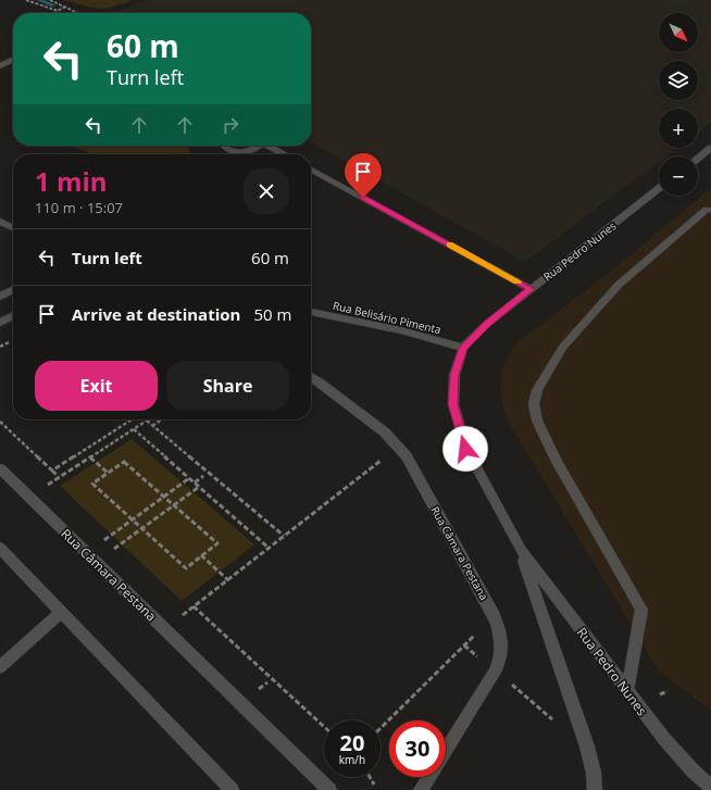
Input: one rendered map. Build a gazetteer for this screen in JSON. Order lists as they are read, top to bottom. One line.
{"streets":{"street":["Rua Pedro Nunes","Rua Belisário Pimenta","Rua Câmara Pestana"]},"crossings":[["Rua Pedro Nunes","Rua Belisário Pimenta"]],"north":"bottom right","page":{"map_buttons":["+","−"],"turn":["60 m","Turn left"],"heading":["1 min","110 m · 15:07"],"list":[{"name":"Turn left","value":"60 m"},{"name":"Arrive at destination","value":"50 m"}],"buttons":["Exit","Share"],"speed":"20 km/h","limit":"30"}}
